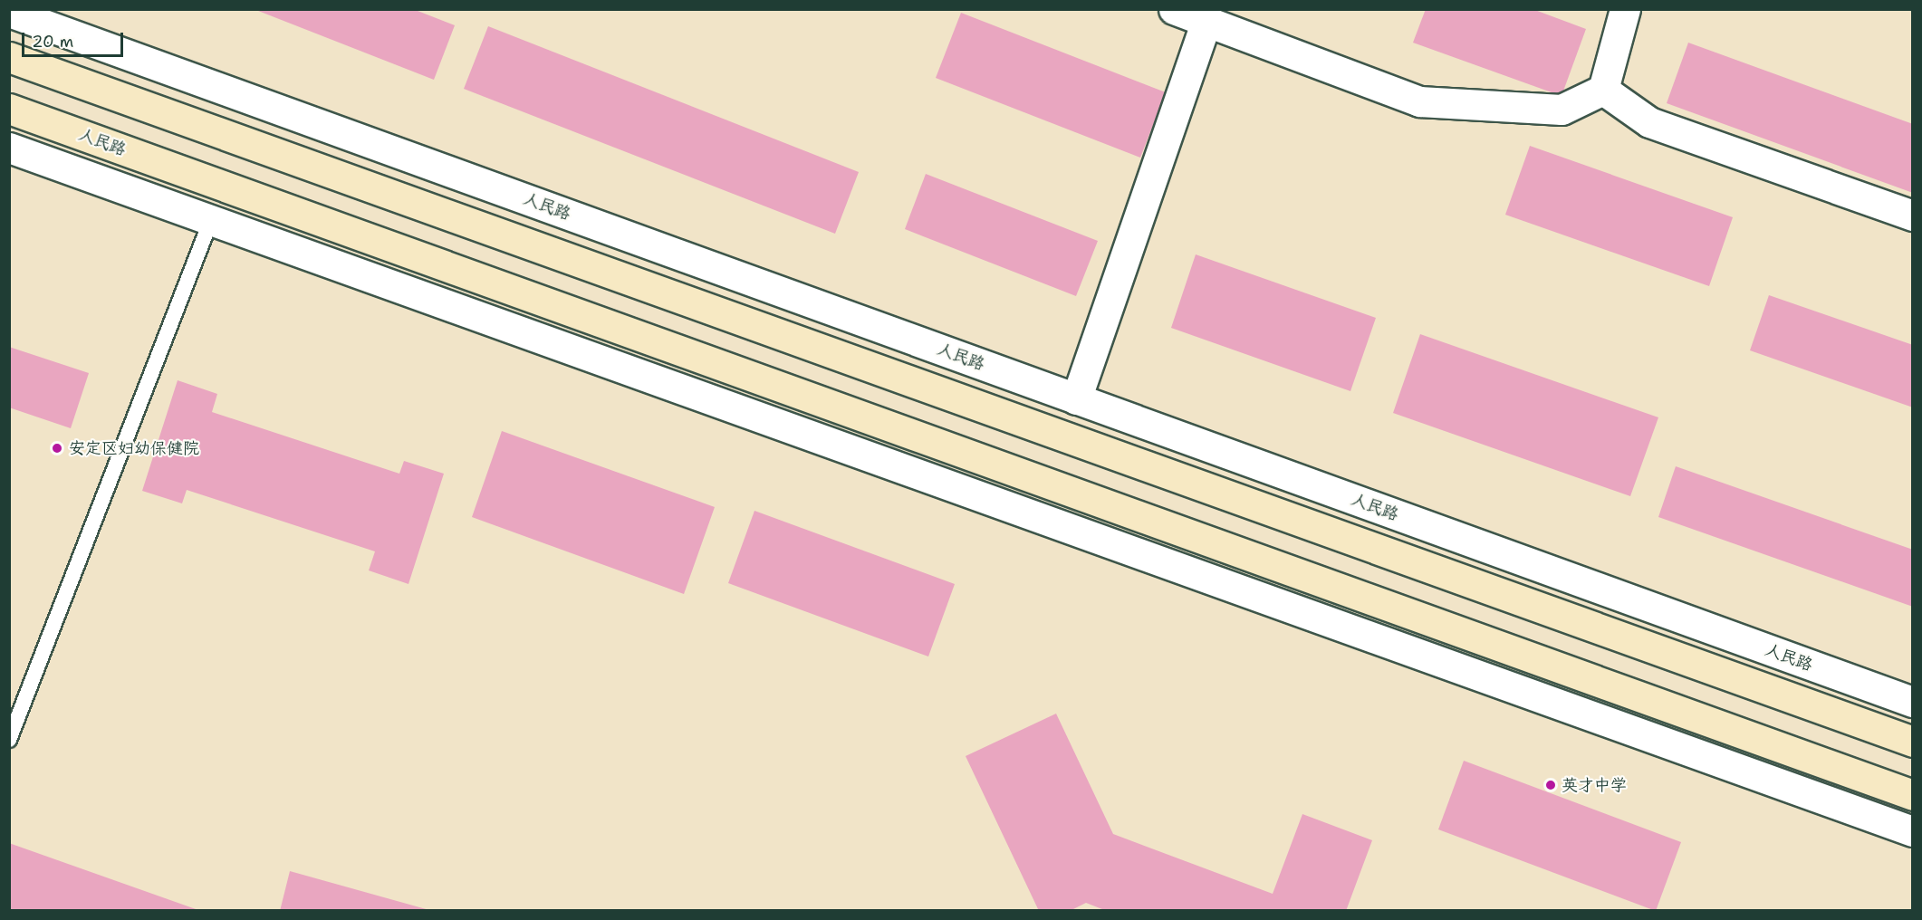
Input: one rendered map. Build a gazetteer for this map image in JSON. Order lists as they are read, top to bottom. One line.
{"streets":{"main road":["人民路"]},"places":["安定区妇幼保健院","英才中学"],"scale_bar":"20 m"}
